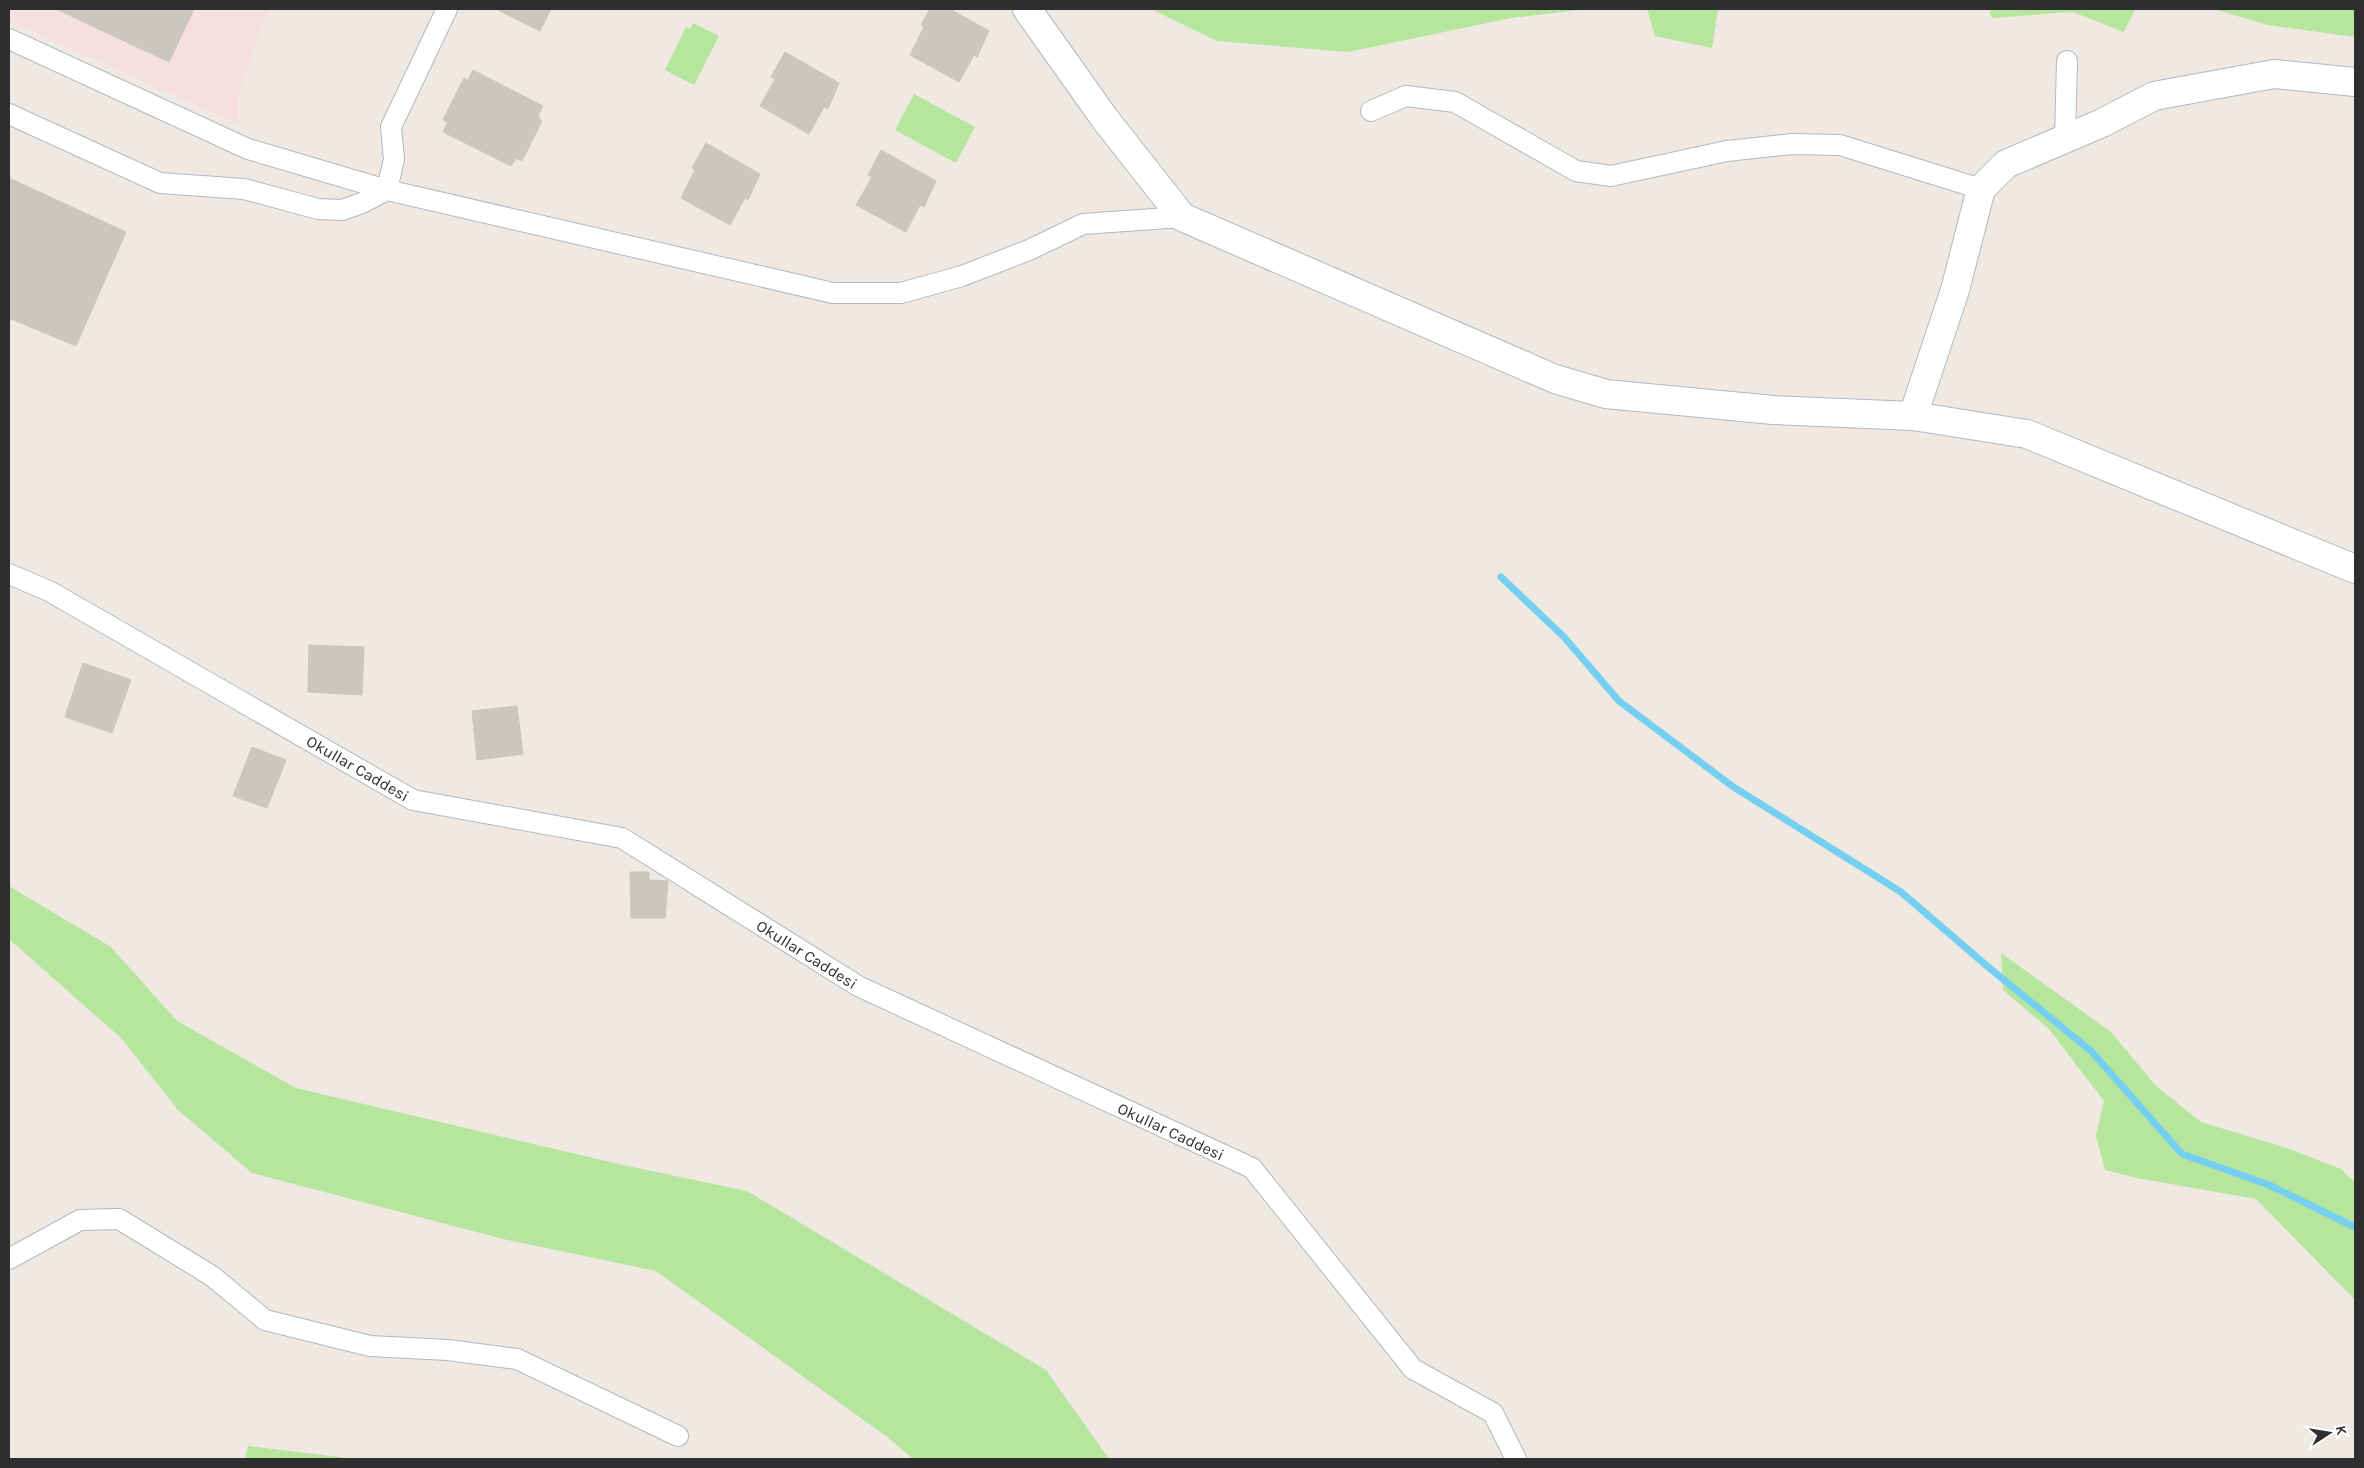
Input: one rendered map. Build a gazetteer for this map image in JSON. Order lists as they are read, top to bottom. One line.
{"streets":{"street":["Okullar Caddesi"]},"north":"right"}
